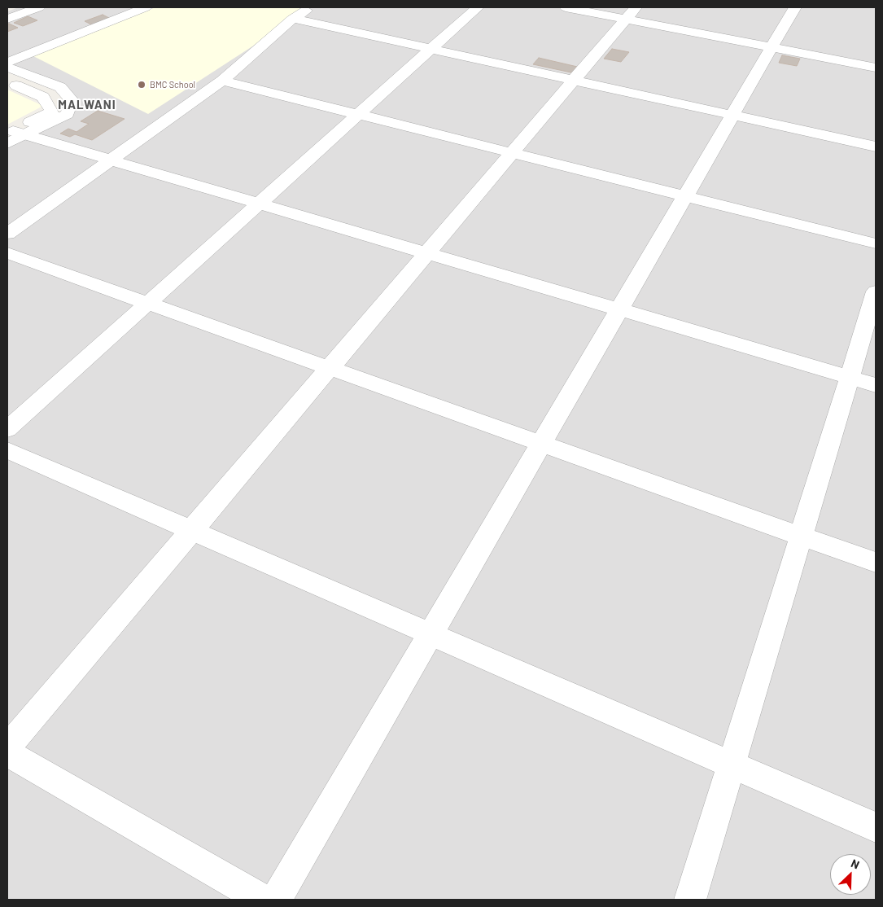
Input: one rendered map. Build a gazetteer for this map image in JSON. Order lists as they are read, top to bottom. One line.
{"districts":["MALWANI"],"places":["BMC School"],"north":"top right"}
